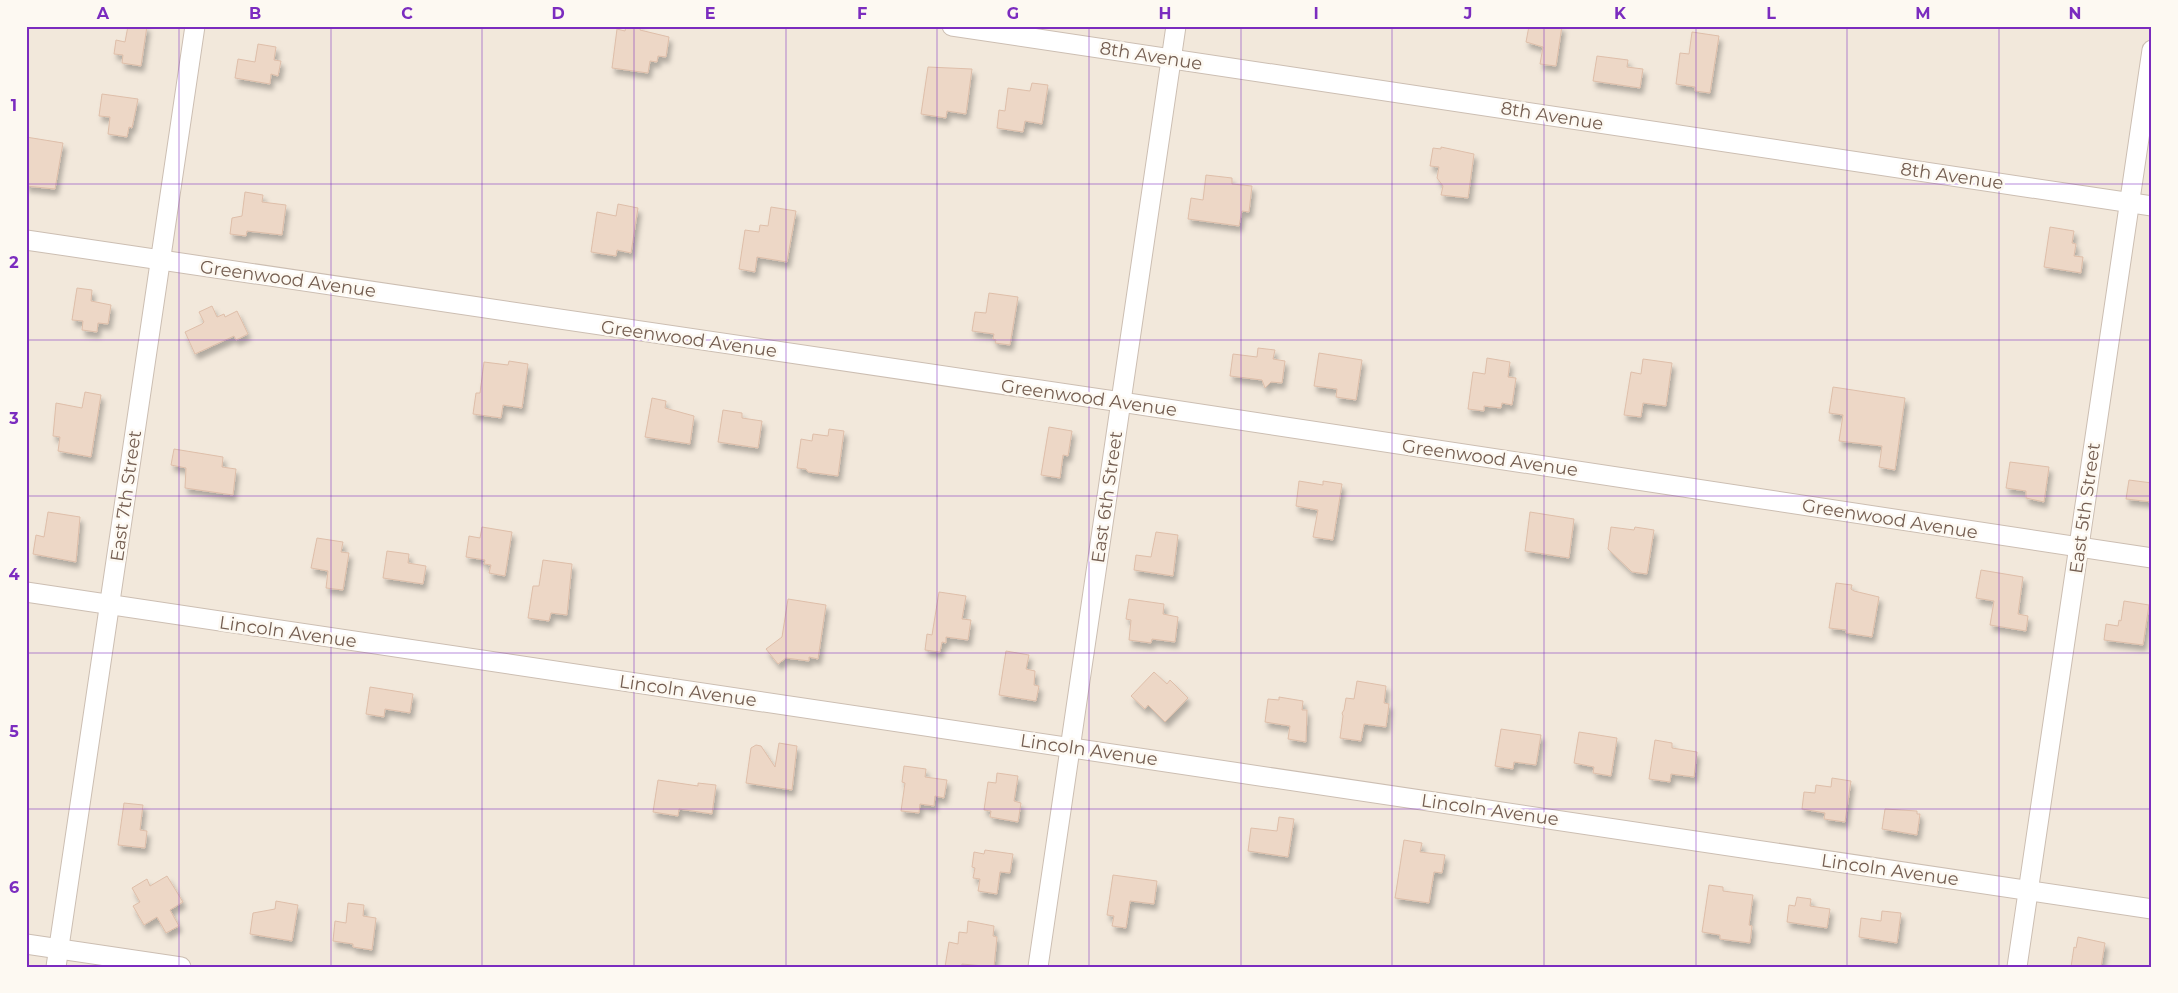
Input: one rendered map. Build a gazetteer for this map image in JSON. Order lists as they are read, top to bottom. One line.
{"streets":{"street":["8th Avenue","Greenwood Avenue","East 7th Street","East 6th Street","East 5th Street","Lincoln Avenue"]},"crossings":[["8th Avenue","East 6th Street"],["8th Avenue","East 5th Street"],["Greenwood Avenue","East 7th Street"],["Greenwood Avenue","East 6th Street"],["Greenwood Avenue","East 5th Street"],["East 7th Street","Lincoln Avenue"],["East 6th Street","Lincoln Avenue"],["East 5th Street","Lincoln Avenue"]],"grid":{"columns":["A","B","C","D","E","F","G","H","I","J","K","L","M","N"],"rows":["1","2","3","4","5","6"]}}
